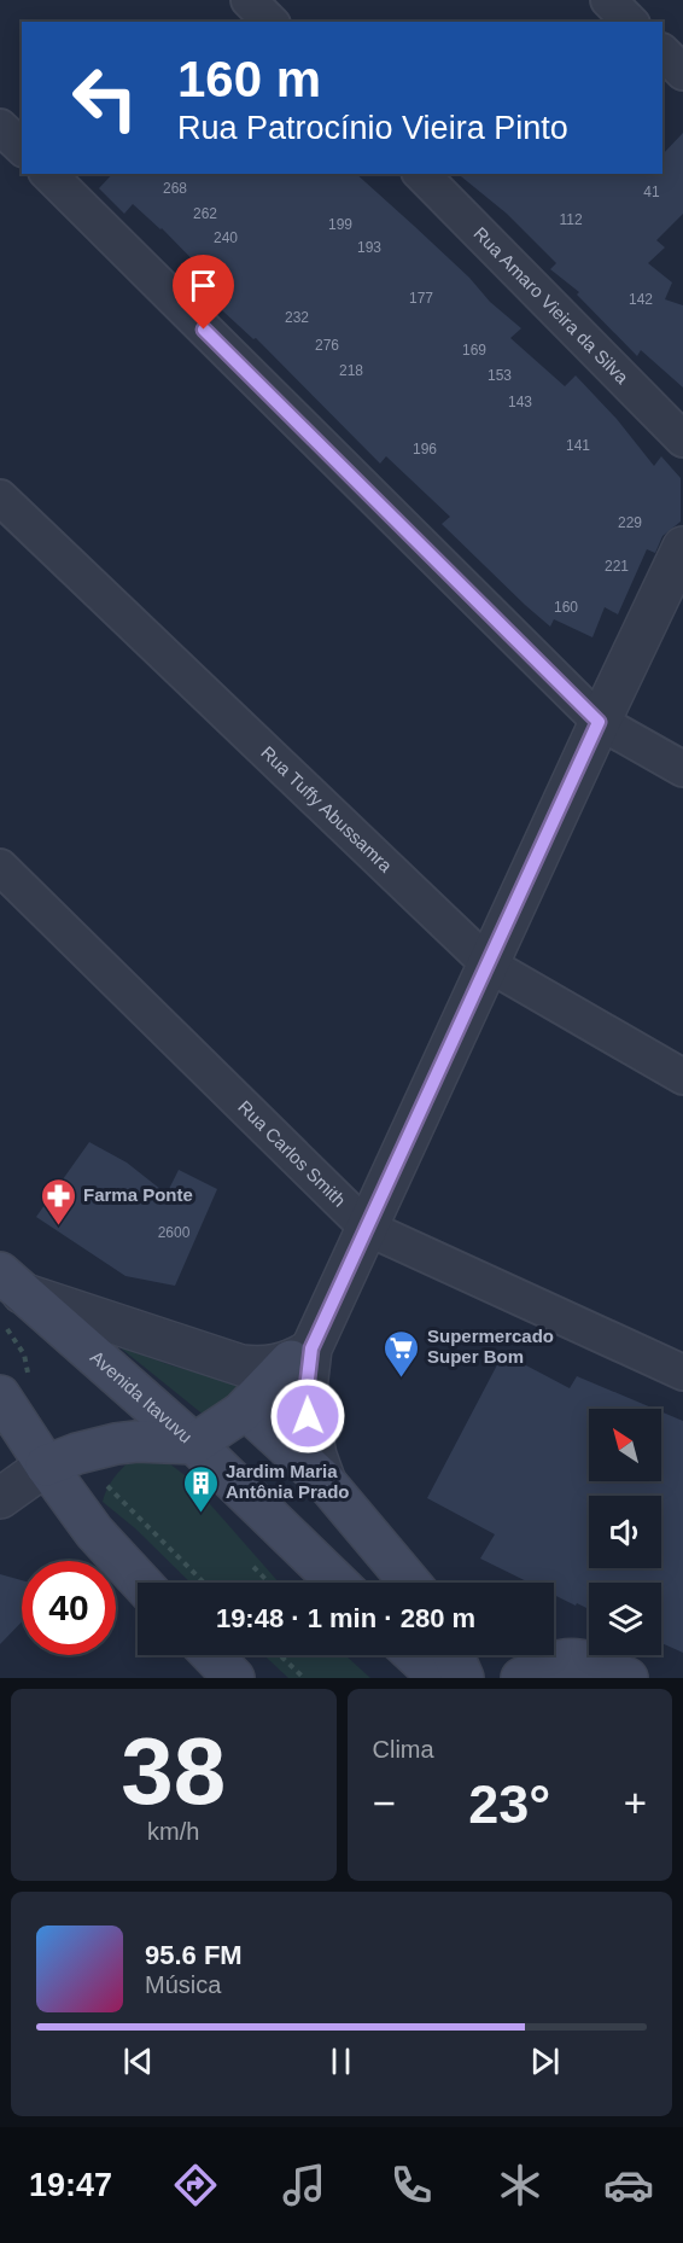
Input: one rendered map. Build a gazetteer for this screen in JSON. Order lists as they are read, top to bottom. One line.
{"streets":{"main road":["Avenida Itavuvu"],"street":["Rua Amaro Vieira da Silva","Rua Tuffy Abussamra","Rua Carlos Smith"]},"places":{"pharmacy":["Farma Ponte"],"supermarket":["Supermercado Super Bom"],"building":["Jardim Maria Antônia Prado"]},"house_numbers":["268","41","262","112","199","240","193","177","142","232","276","169","218","153","143","141","196","229","221","160","2600"],"north":"top left","page":{"turn":["160 m","Rua Patrocínio Vieira Pinto"],"limit":"40","trip":"19:48 · 1 min · 280 m","tile":[["38","km/h"],"Clima"],"heat":["−","23°","+"],"song":["95.6 FM","Música"],"tabs":"19:47"}}
